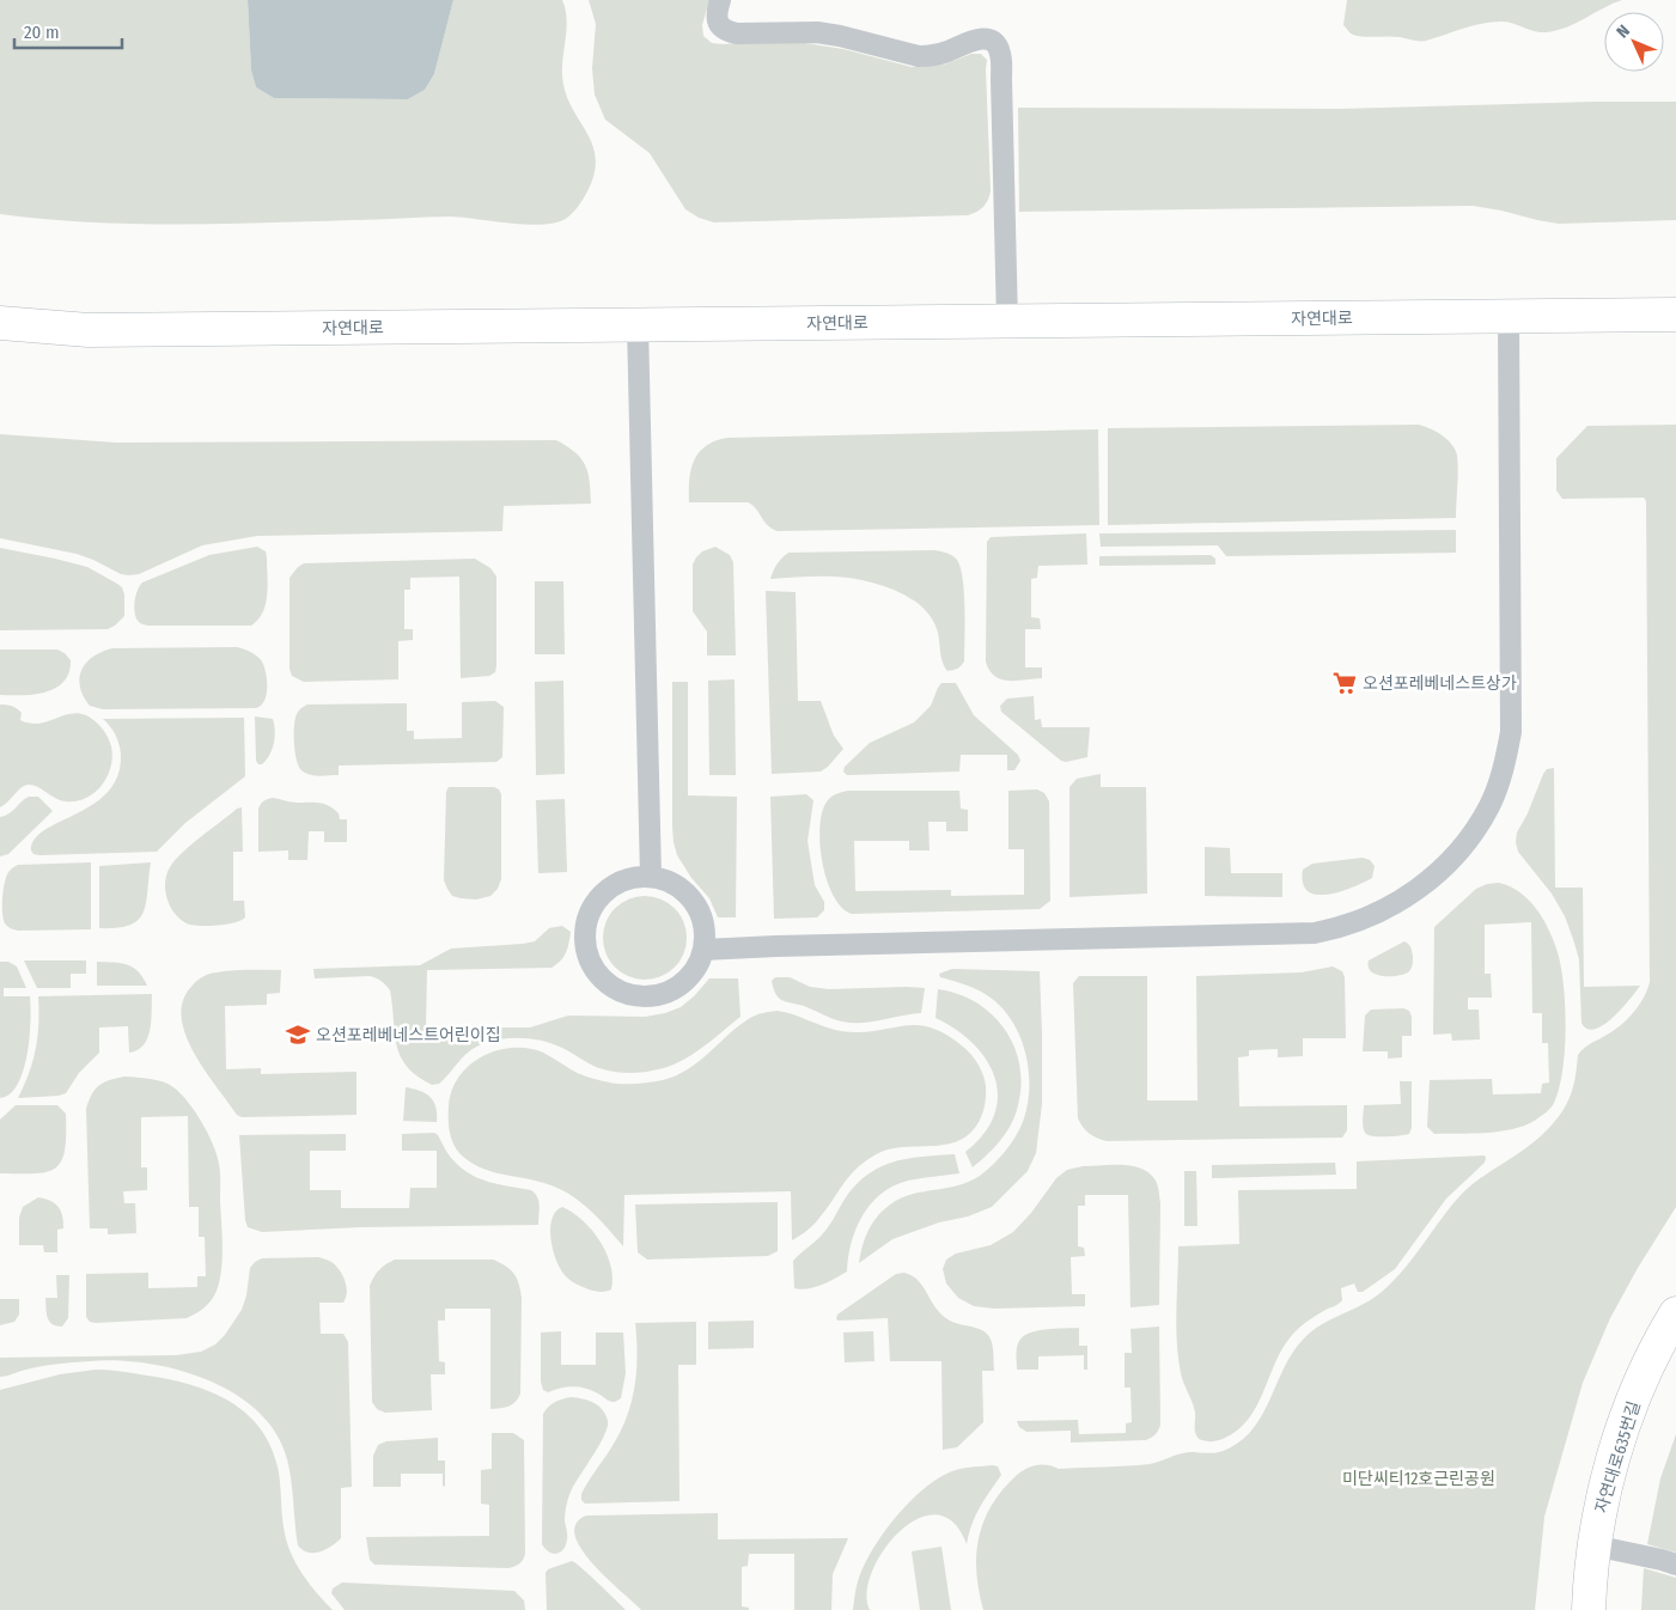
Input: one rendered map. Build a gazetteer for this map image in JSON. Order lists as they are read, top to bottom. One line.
{"streets":{"main road":["자연대로","자연대로635번길"]},"parks":["미단씨티12호근린공원"],"places":{"supermarket":["오션포레베네스트상가"],"school or university":["오션포레베네스트어린이집"]},"scale_bar":"20 m","north":"top left"}
